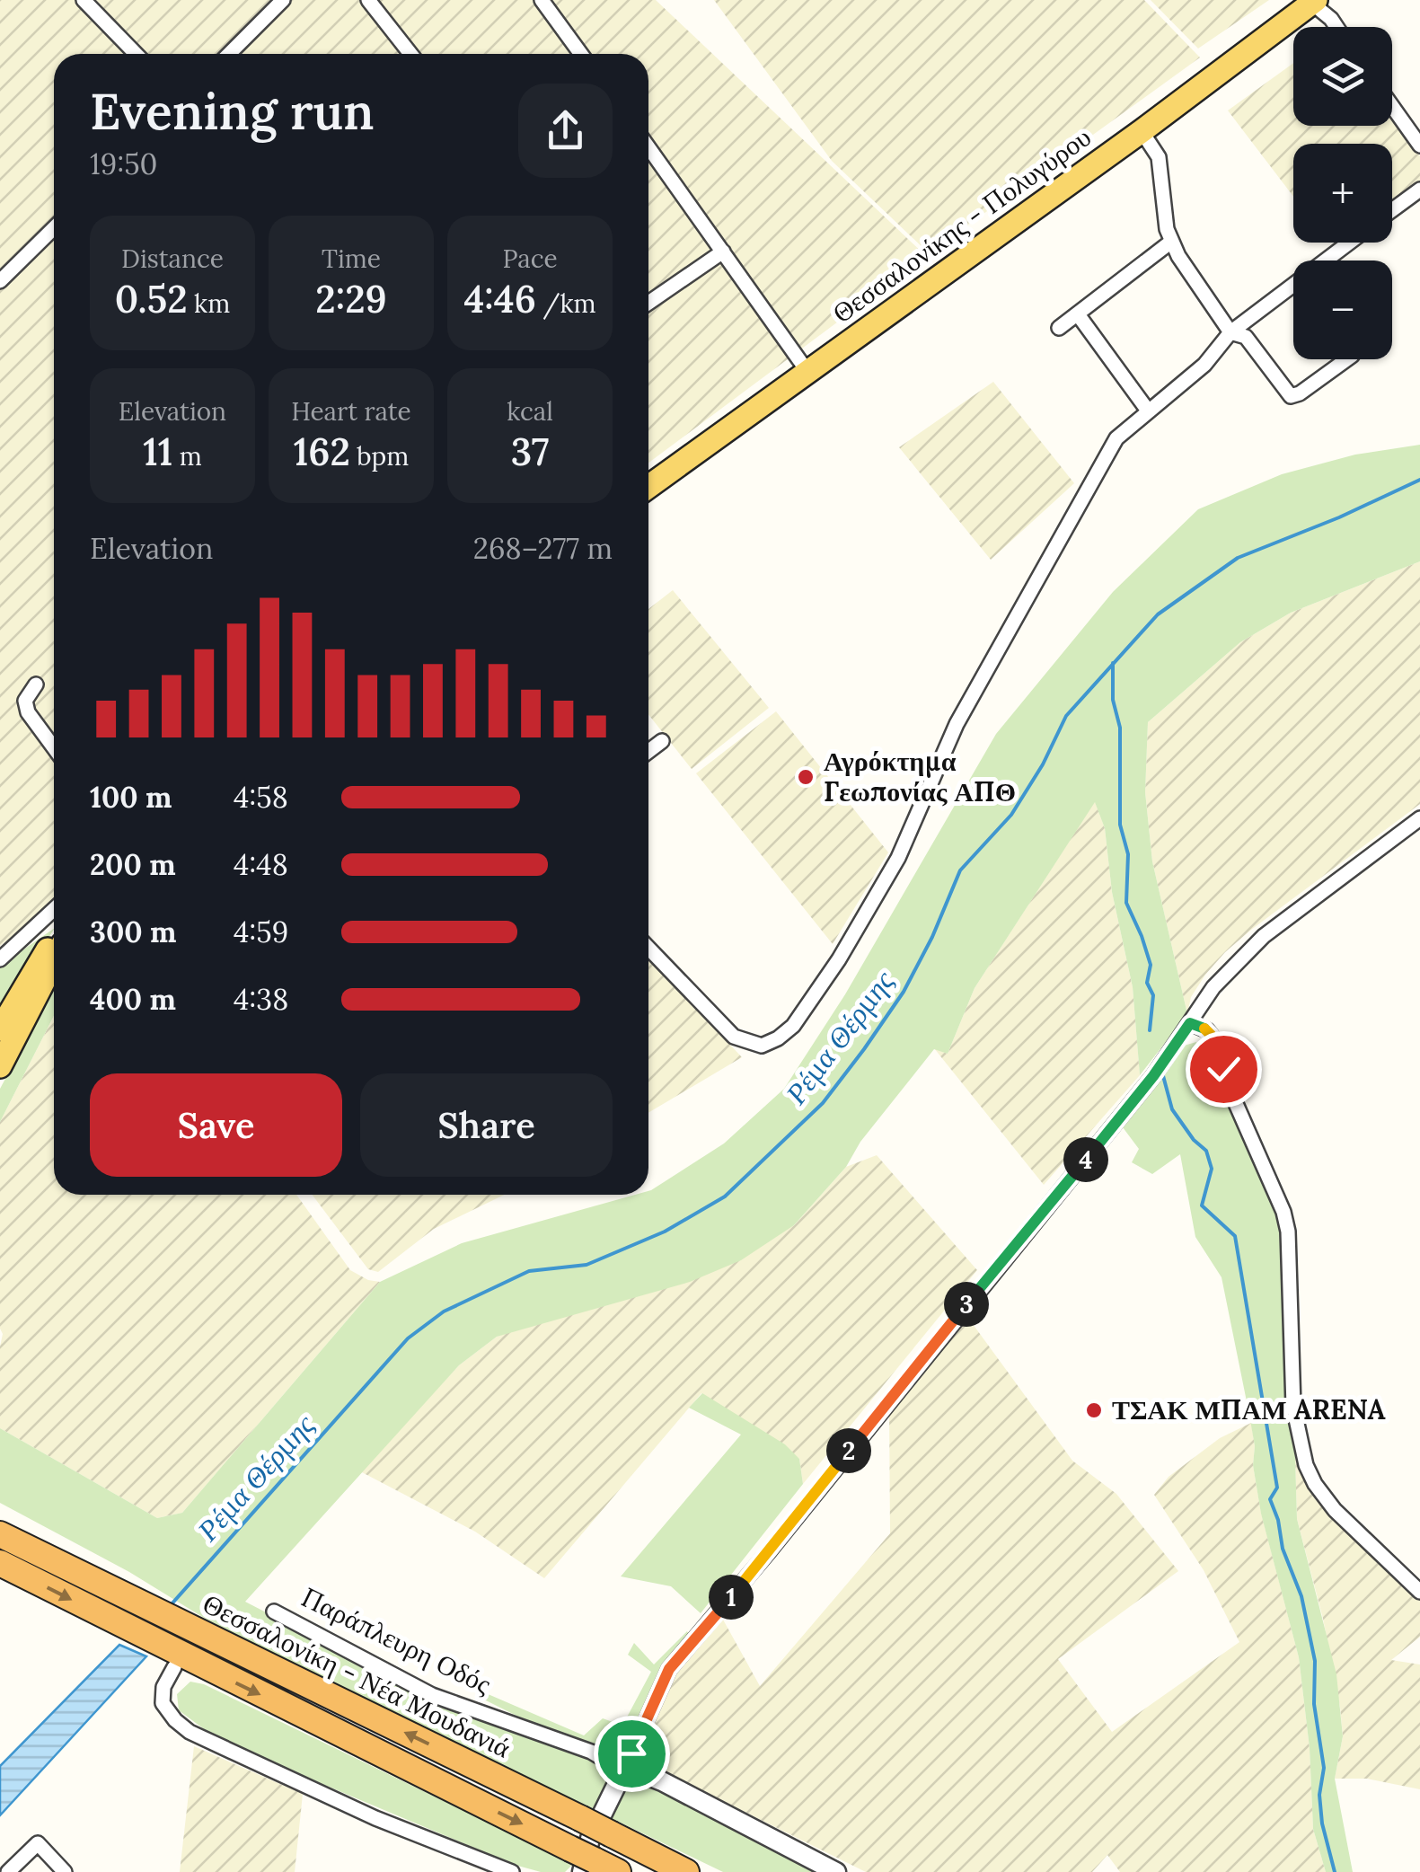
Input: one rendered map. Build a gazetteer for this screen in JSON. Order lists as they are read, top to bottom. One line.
{"streets":{"highway":["Θεσσαλονίκη - Νέα Μουδανιά"],"main road":["Θεσσαλονίκης - Πολυγύρου"],"street":["Παράπλευρη Οδός"]},"water":["Ρέμα Θέρμης"],"places":["Αγρόκτημα Γεωπονίας ΑΠΘ","ΤΣΑΚ ΜΠΑΜ ARENA"],"page":{"map_buttons":["+","−"],"heading":["Evening run","19:50"],"stats":[["Distance","0.52 km"],["Time","2:29"],["Pace","4:46 /km"],["Elevation","11 m"],["Heart rate","162 bpm"],["kcal","37"]],"chart":["Elevation","268–277 m"],"list":[{"name":"100 m","note":"4:58"},{"name":"200 m","note":"4:48"},{"name":"300 m","note":"4:59"},{"name":"400 m","note":"4:38"}],"buttons":["Save","Share"],"pins":["4","3","2","1"]}}
